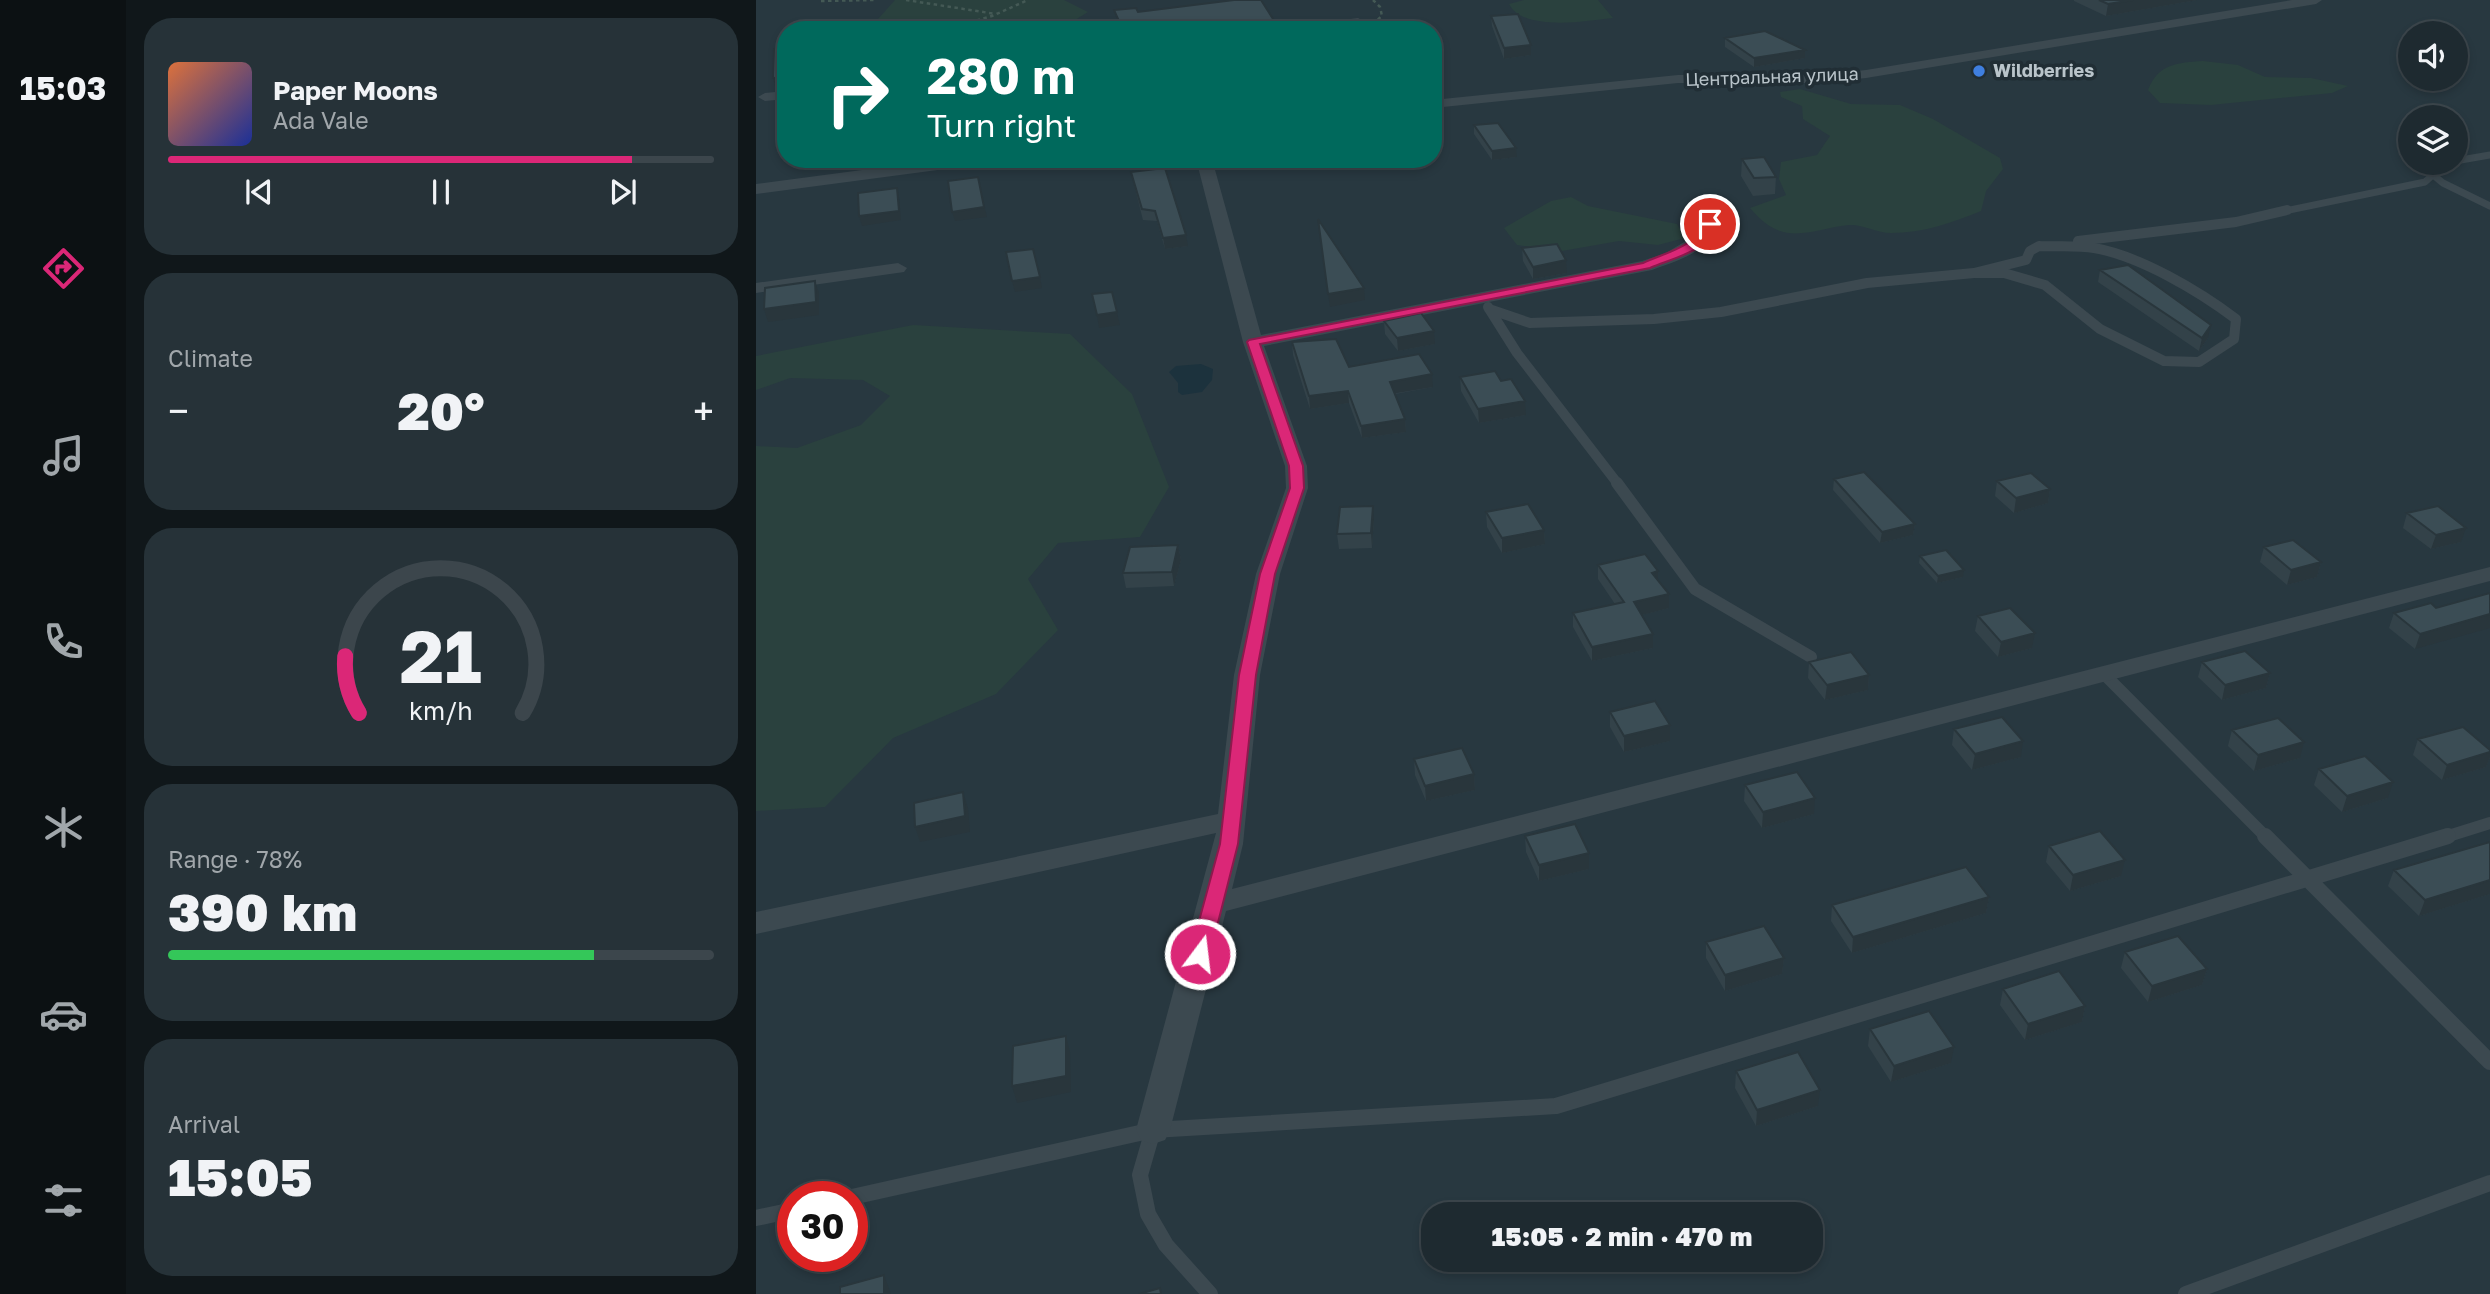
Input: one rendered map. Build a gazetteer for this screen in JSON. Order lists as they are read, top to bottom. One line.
{"streets":{"street":["Центральная улица"]},"places":["Wildberries"],"page":{"tabs":"15:03","turn":["280 m","Turn right"],"song":["Paper Moons","Ada Vale"],"tile":["Climate",["Range · 78%","390 km"],["Arrival","15:05"]],"heat":["−","20°","+"],"limit":"30","trip":"15:05 · 2 min · 470 m","gauge":["21","km/h"]}}
